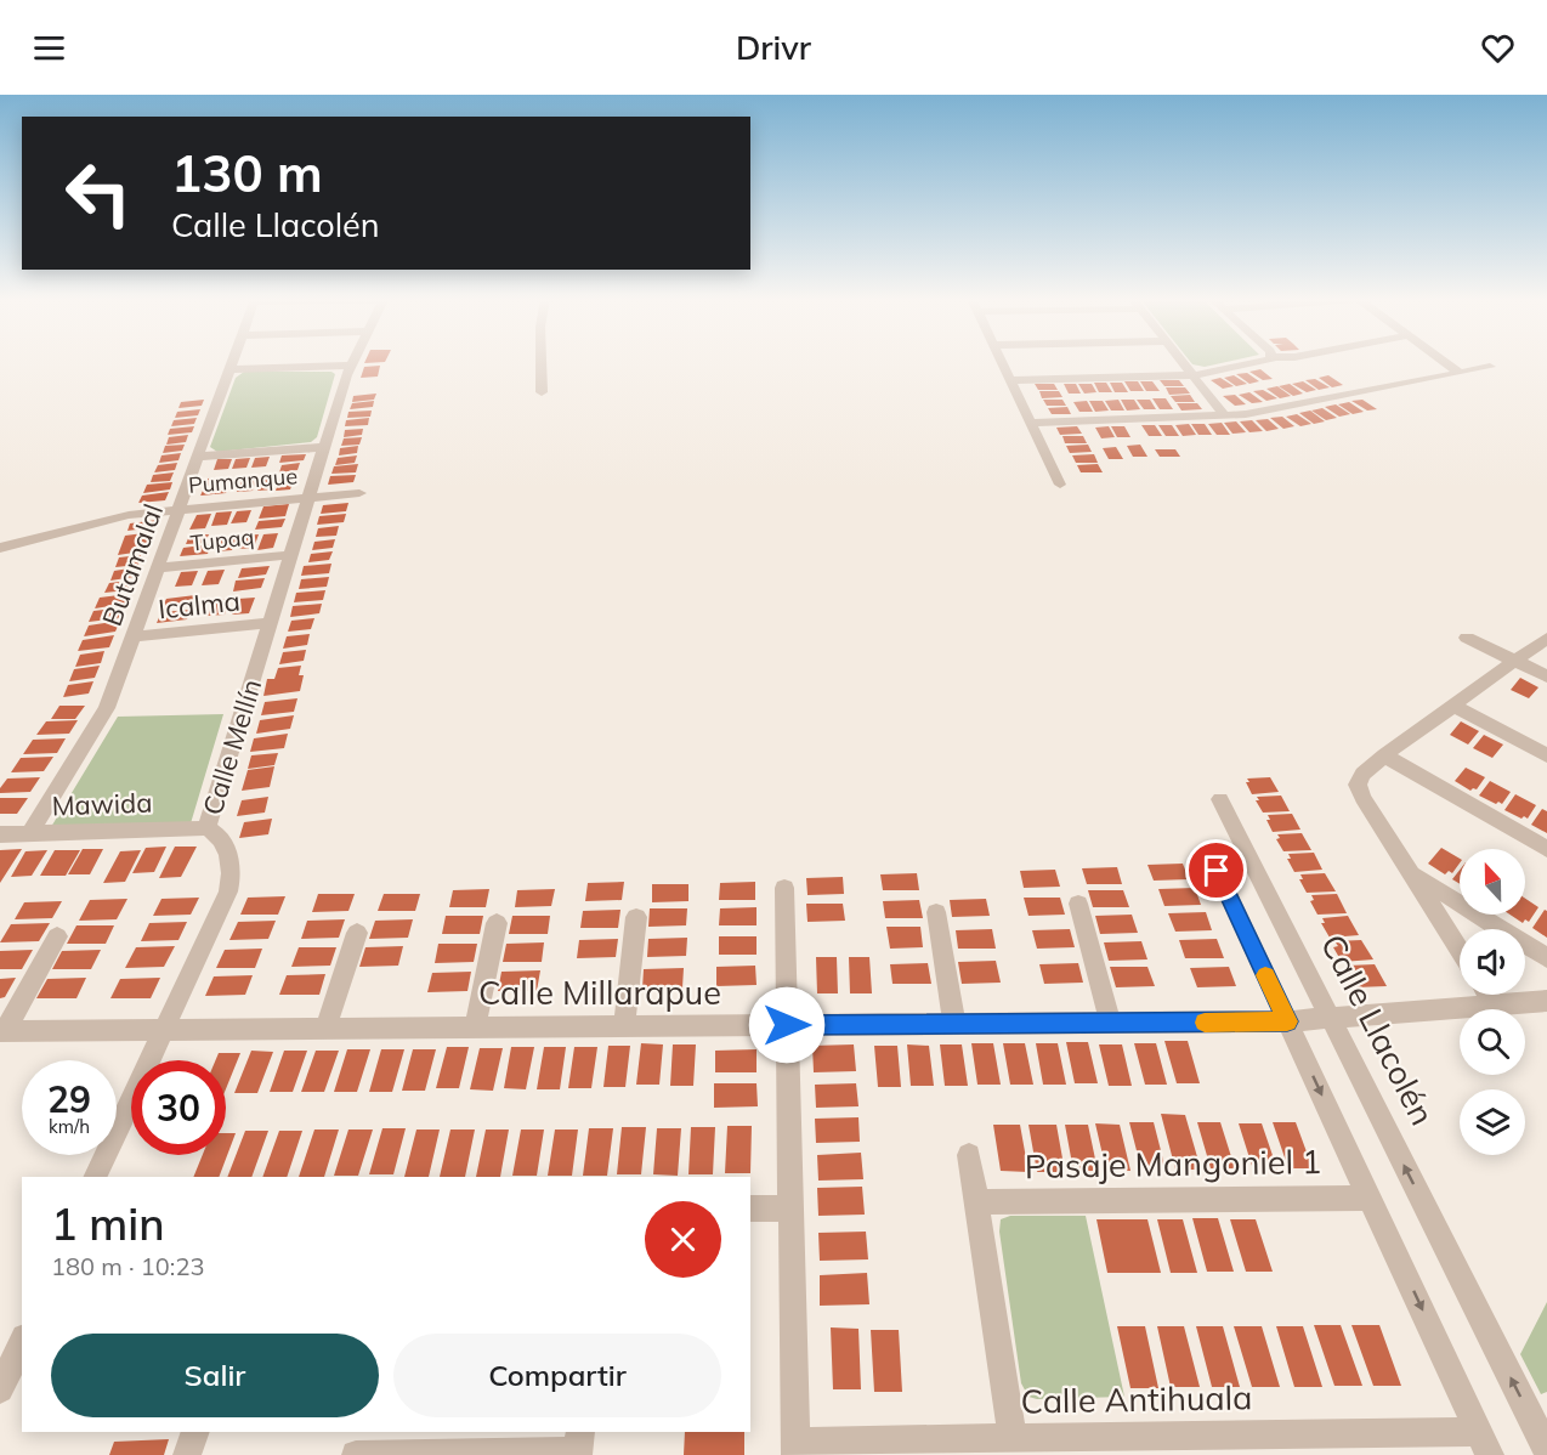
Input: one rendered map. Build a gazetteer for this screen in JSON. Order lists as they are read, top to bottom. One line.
{"streets":{"street":["Pumanque","Tupaq","Butamalal","Icalma","Calle Mellín","Mawida","Calle Millarapue","Calle Llacolén","Pasaje Mangoniel 1","Calle Antihuala"]},"crossings":[["Pumanque","Butamalal"],["Pumanque","Calle Mellín"],["Tupaq","Butamalal"],["Tupaq","Calle Mellín"],["Butamalal","Icalma"],["Butamalal","Mawida"],["Icalma","Calle Mellín"],["Calle Mellín","Mawida"],["Calle Mellín","Calle Millarapue"],["Calle Millarapue","Calle Llacolén"]],"north":"top","page":{"header":"Drivr","turn":["130 m","Calle Llacolén"],"speed":"29 km/h","limit":"30","heading":["1 min","180 m · 10:23"],"buttons":["Salir","Compartir"]}}
